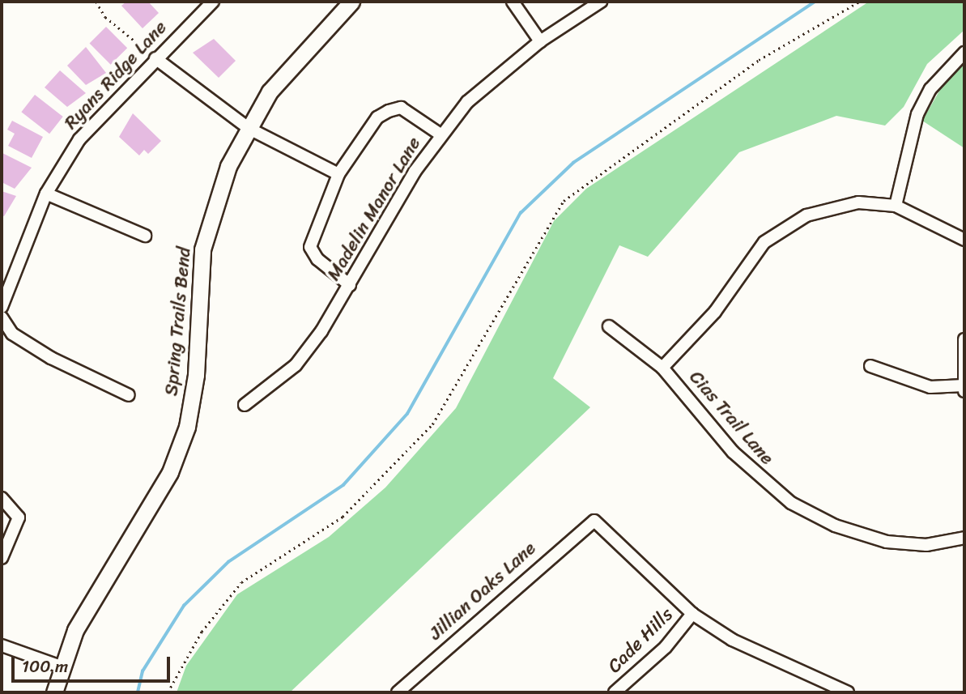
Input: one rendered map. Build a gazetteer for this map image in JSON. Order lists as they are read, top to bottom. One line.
{"streets":{"street":["Ryans Ridge Lane","Madelin Manor Lane","Spring Trails Bend","Cias Trail Lane","Jillian Oaks Lane","Cade Hills"]},"crossings":[["Jillian Oaks Lane","Cade Hills"]],"scale_bar":"100 m"}
